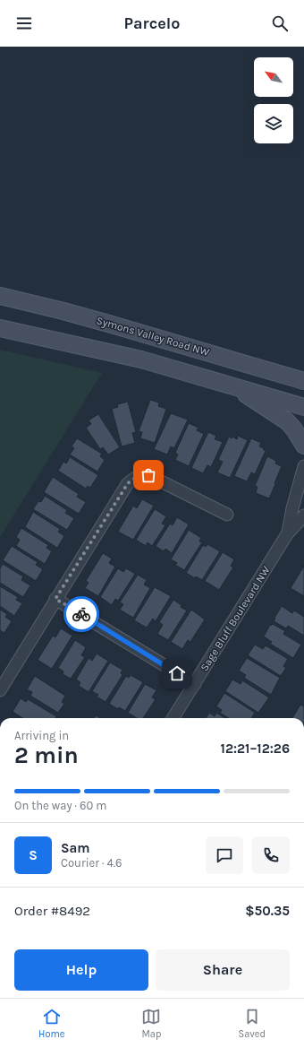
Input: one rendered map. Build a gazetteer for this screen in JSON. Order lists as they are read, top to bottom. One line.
{"streets":{"main road":["Symons Valley Road NW"],"street":["Sage Bluff Boulevard NW"]},"north":"top left","page":{"header":"Parcelo","heading":["2 min","Arriving in","12:21–12:26"],"panel":["Sam","Courier · 4.6","Order #8492","$50.35"],"bar":"On the way · 60 m","round":"S","buttons":["Help","Share"],"tabs":["Home","Map","Saved"]}}
